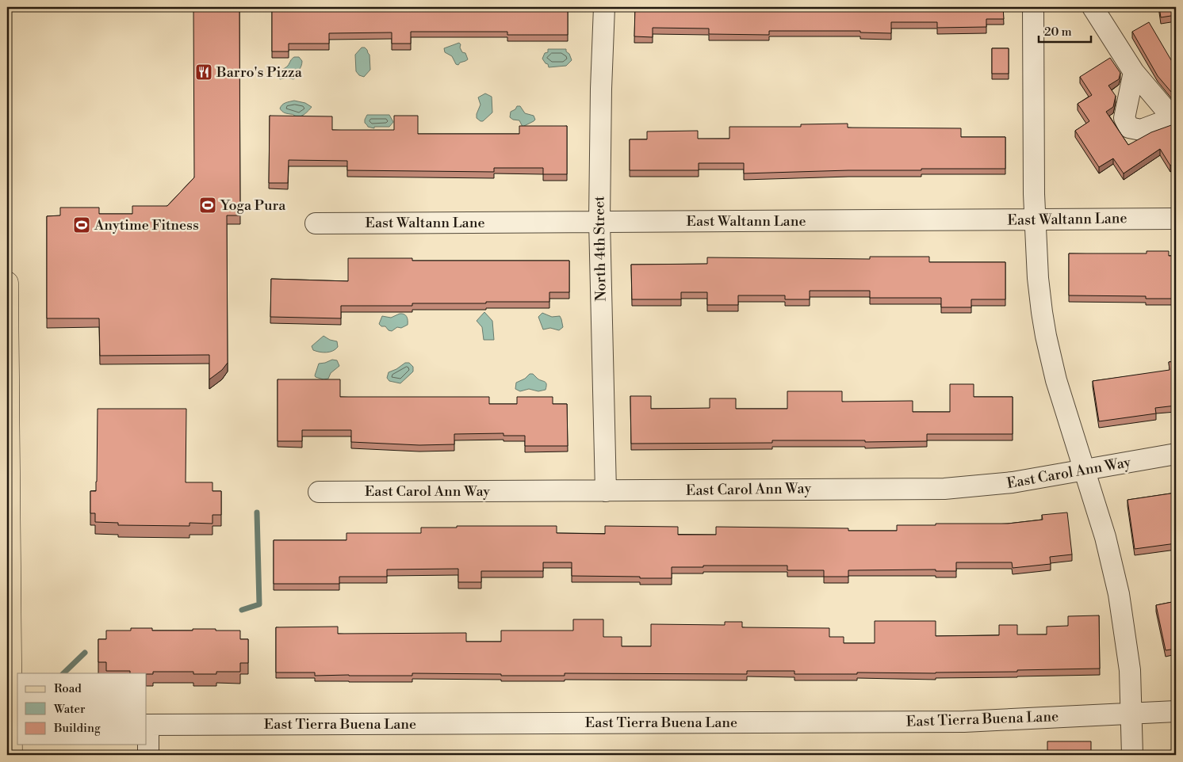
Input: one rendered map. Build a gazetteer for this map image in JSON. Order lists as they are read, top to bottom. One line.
{"streets":{"street":["East Waltann Lane","North 4th Street","East Carol Ann Way","East Tierra Buena Lane"]},"crossings":[["East Waltann Lane","North 4th Street"],["North 4th Street","East Carol Ann Way"]],"places":{"restaurant":["Barro's Pizza"],"sports":["Yoga Pura","Anytime Fitness"]},"legend":["Road","Water","Building"],"scale_bar":"20 m"}
